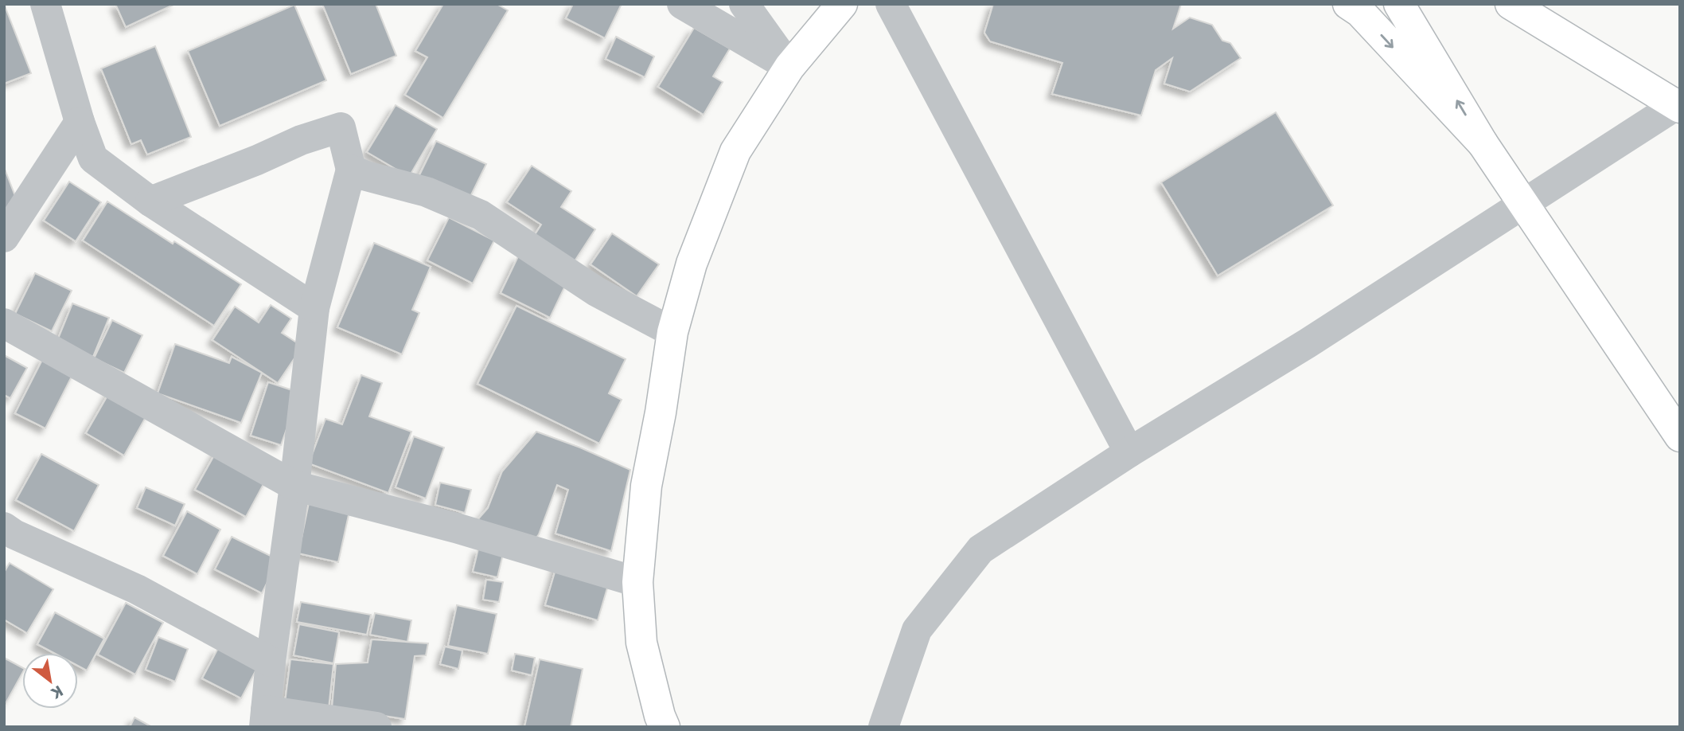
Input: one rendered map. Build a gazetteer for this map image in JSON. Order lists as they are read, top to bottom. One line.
{"north":"bottom right"}
